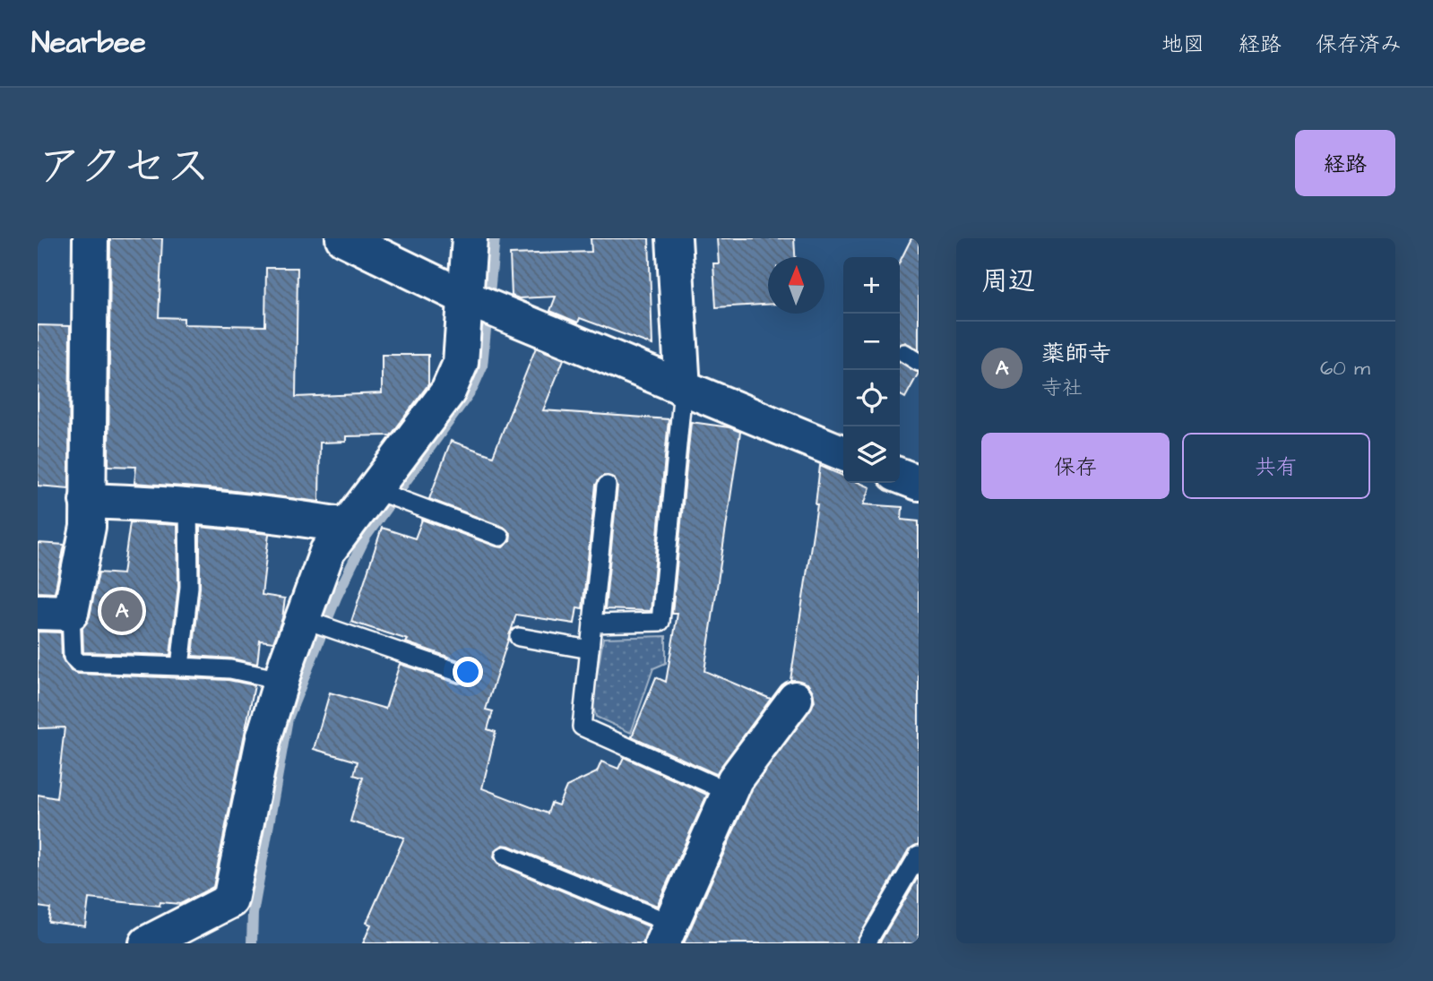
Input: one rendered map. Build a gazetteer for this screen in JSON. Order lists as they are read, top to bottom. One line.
{"north":"top","page":{"header":"Nearbee","nav":["地図","経路","保存済み"],"title":"アクセス","buttons":["経路",["保存","共有"]],"heading":"周辺","map_buttons":["+","−"],"list":[{"mark":"A","name":"薬師寺","note":"寺社","value":"60 m"}],"pins":"A"}}
